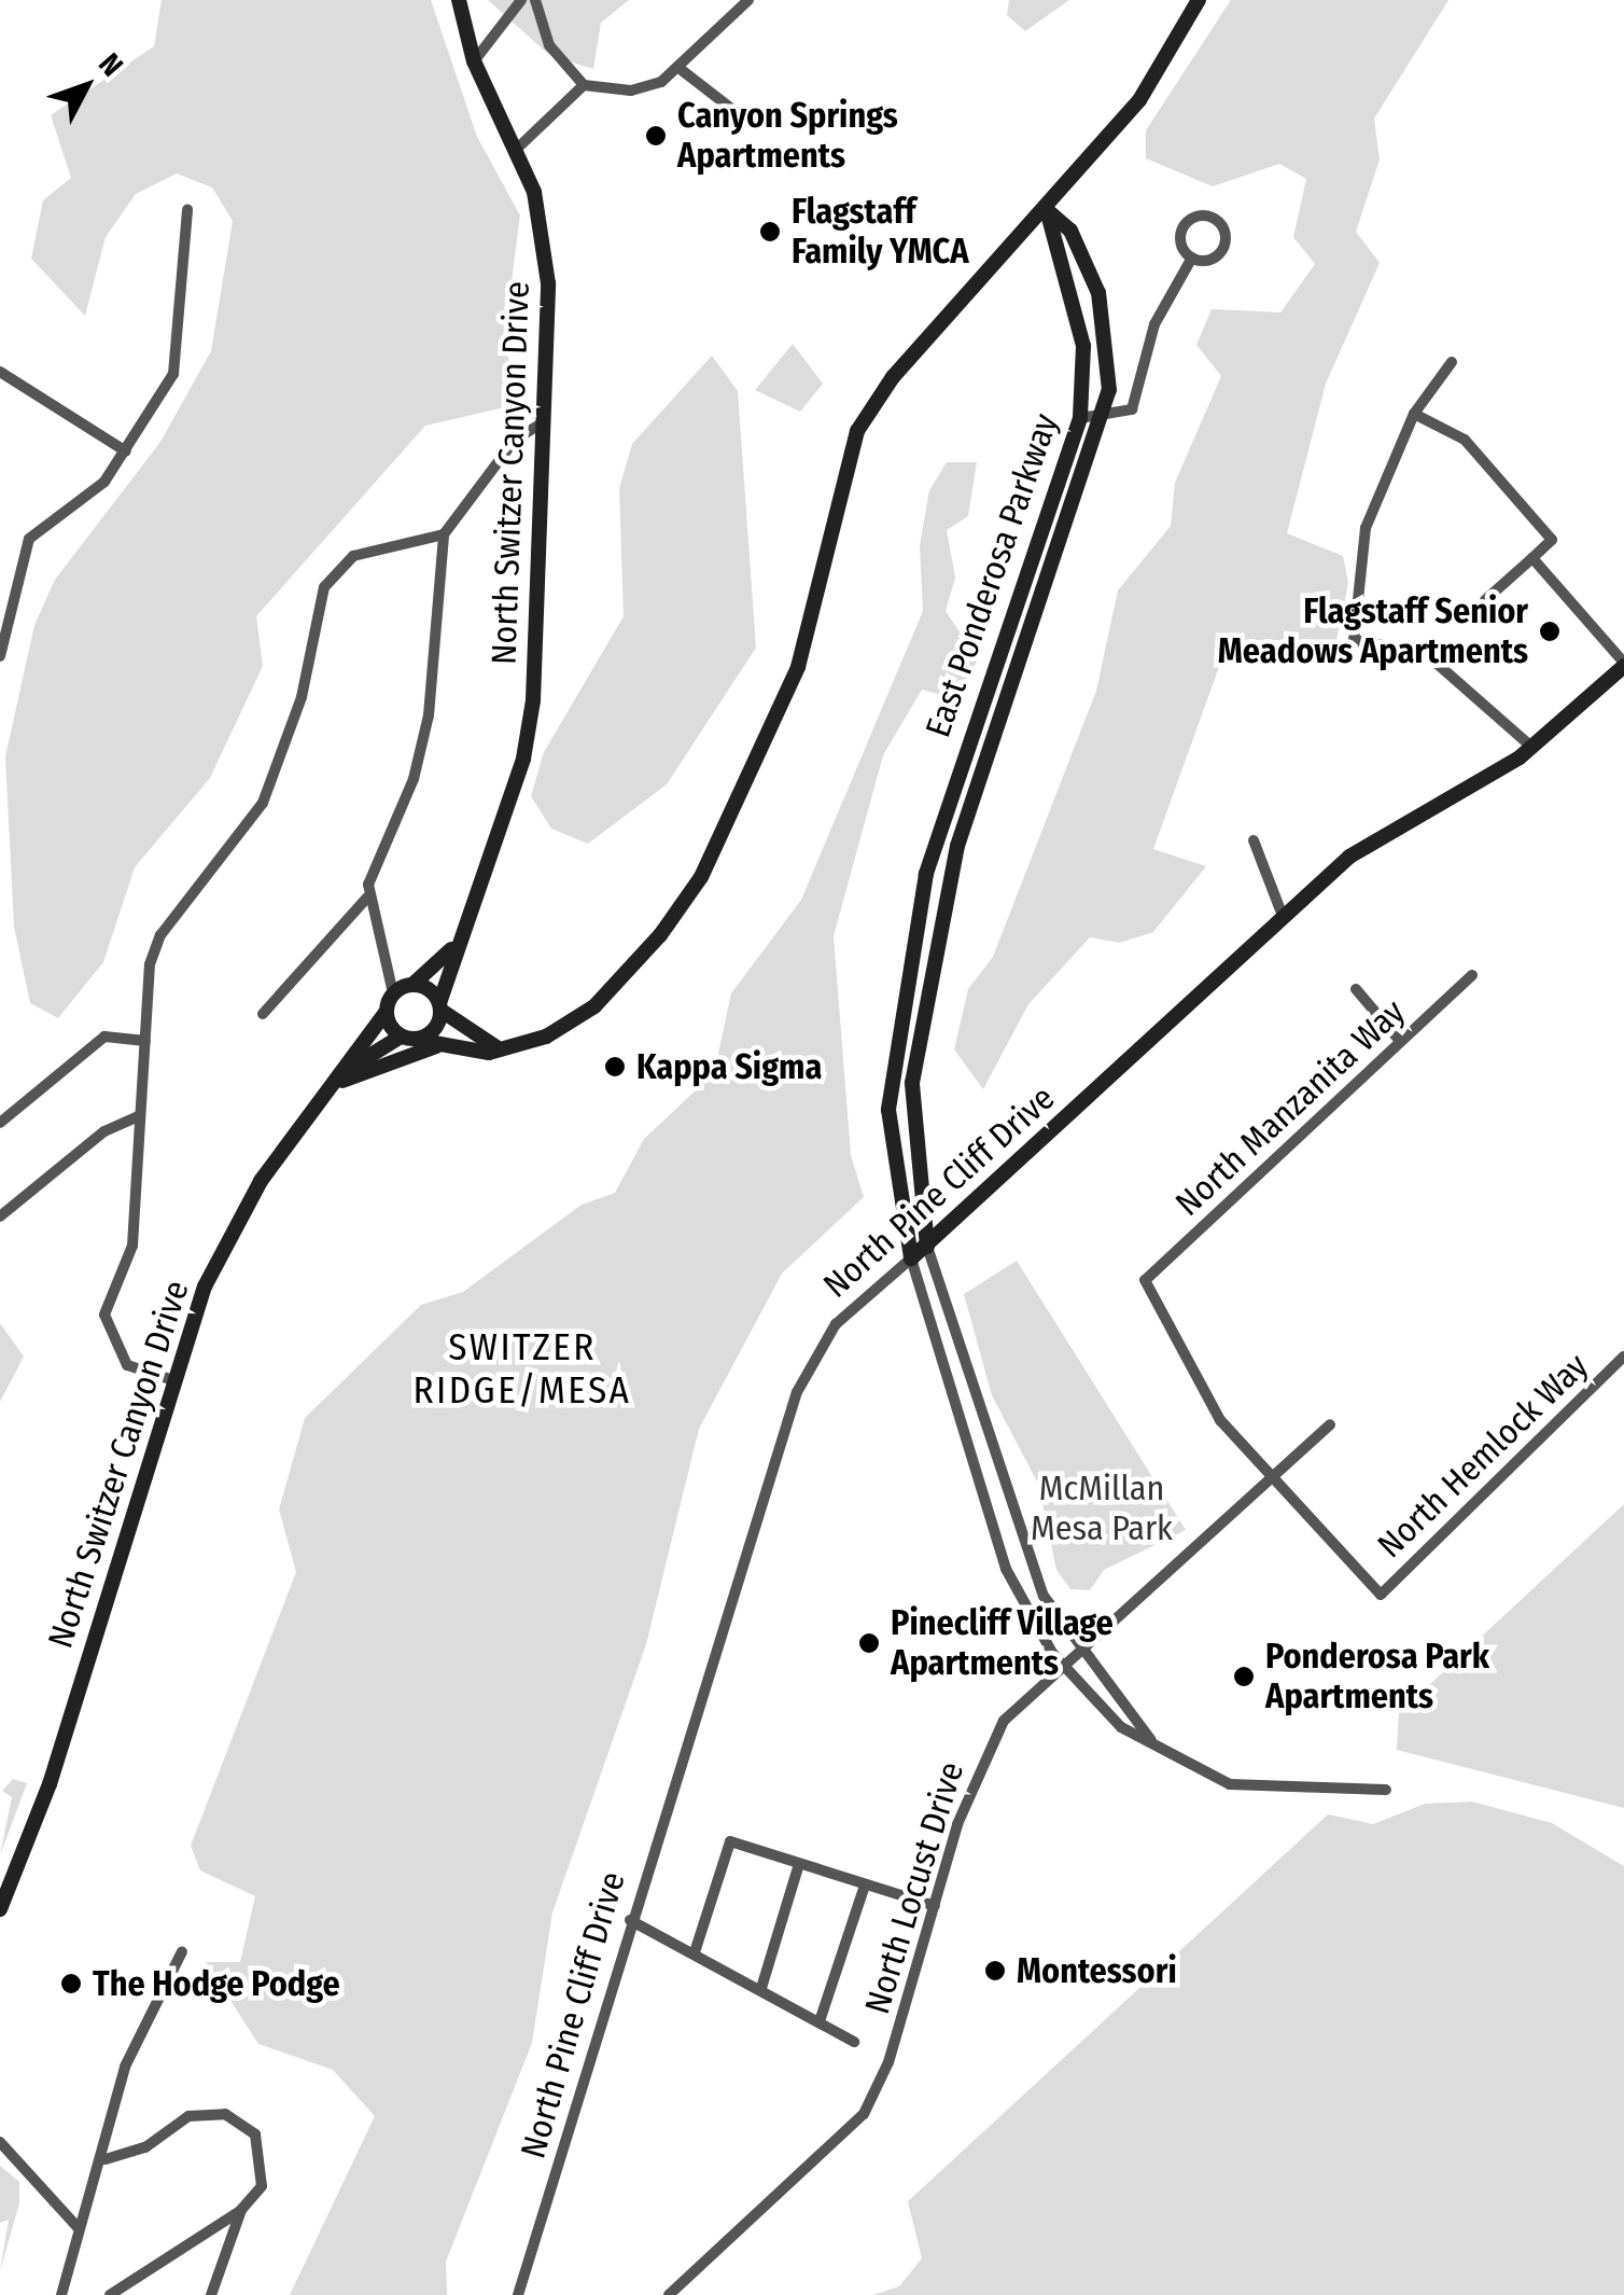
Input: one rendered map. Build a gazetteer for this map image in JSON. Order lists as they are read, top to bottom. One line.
{"streets":{"street":["North Switzer Canyon Drive","East Ponderosa Parkway","North Manzanita Way","North Pine Cliff Drive","North Hemlock Way","North Locust Drive"]},"crossings":[["East Ponderosa Parkway","North Pine Cliff Drive"],["East Ponderosa Parkway","North Locust Drive"],["North Manzanita Way","North Hemlock Way"],["North Manzanita Way","North Locust Drive"],["North Hemlock Way","North Locust Drive"]],"districts":["SWITZER RIDGE/MESA"],"parks":["McMillan Mesa Park"],"places":["Canyon Springs Apartments","Flagstaff Family YMCA","Flagstaff Senior Meadows Apartments","Kappa Sigma","Pinecliff Village Apartments","Ponderosa Park Apartments","Montessori","The Hodge Podge"],"north":"top right"}
